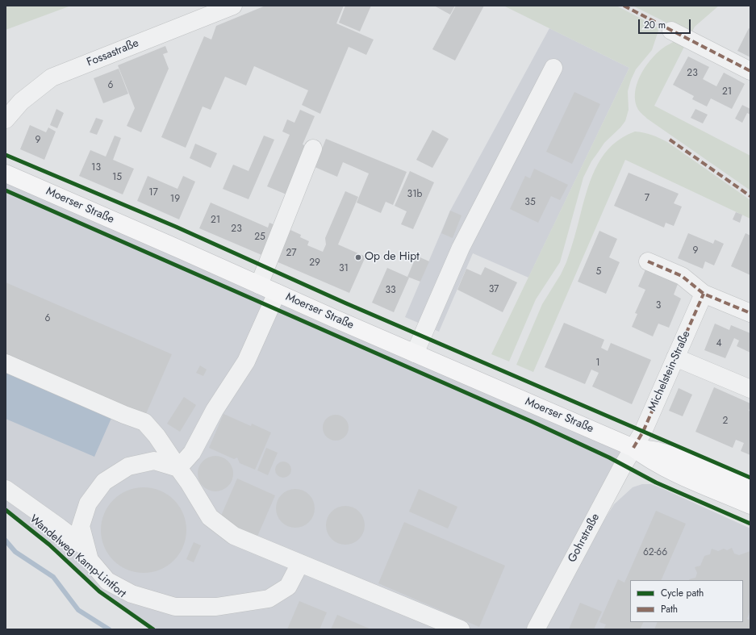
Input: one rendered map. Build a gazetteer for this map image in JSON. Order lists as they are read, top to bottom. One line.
{"streets":{"main road":["Moerser Straße"],"street":["Fossastraße","Michelstein-Straße","Gohrstraße"],"cycle path":["Wandelweg Kamp-Lintfort"]},"crossings":[["Moerser Straße","Michelstein-Straße"],["Moerser Straße","Gohrstraße"],["Michelstein-Straße","Gohrstraße"]],"places":["Op de Hipt"],"house_numbers":["23","6","21","9","13","15","17","31b","7","19","35","21","23","25","9","27","29","31","5","37","33","3","6","4","1","2","62-66"],"legend":["Cycle path","Path"],"scale_bar":"20 m"}
